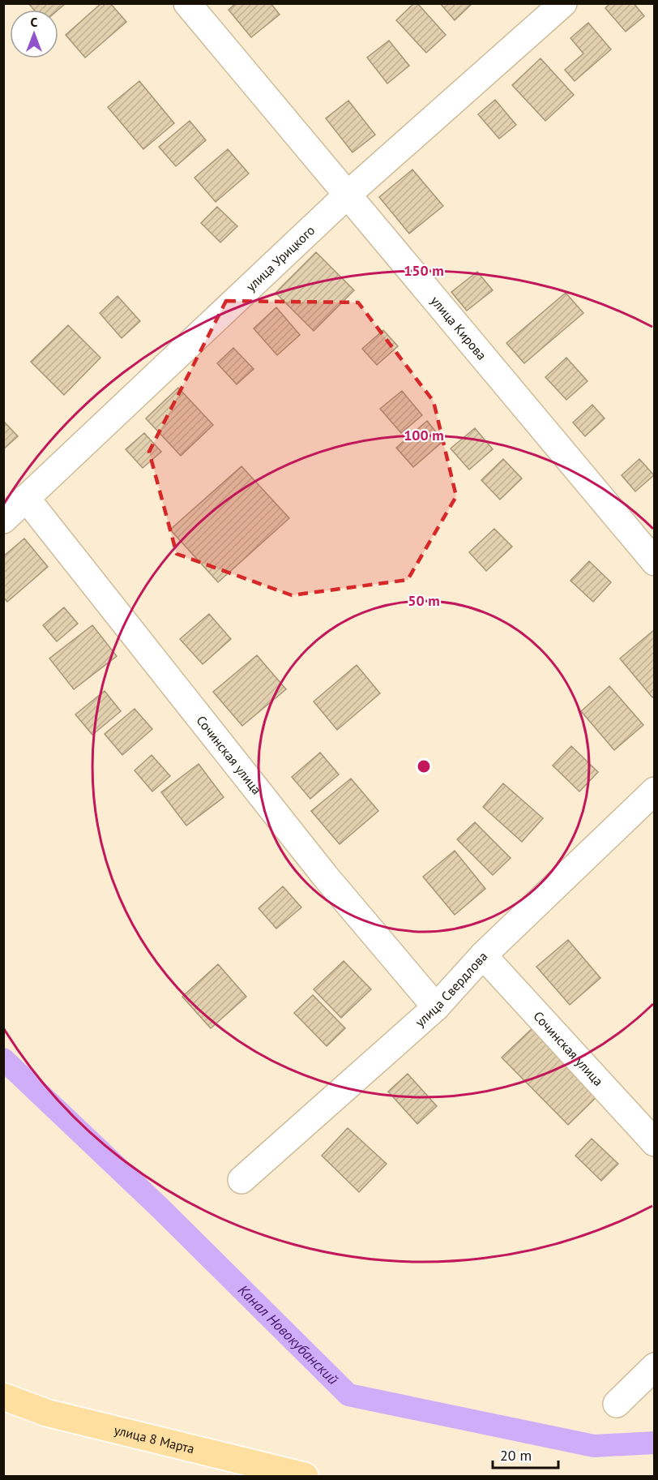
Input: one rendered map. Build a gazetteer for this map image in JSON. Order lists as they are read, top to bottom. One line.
{"streets":{"main road":["улица 8 Марта"],"street":["улица Урицкого","улица Кирова","Сочинская улица","улица Свердлова"]},"crossings":[["улица Урицкого","улица Кирова"],["улица Урицкого","Сочинская улица"],["Сочинская улица","улица Свердлова"]],"water":["Канал Новокубанский"],"scale_bar":"20 m","north":"top","rings":["150 m","100 m","50 m"]}
